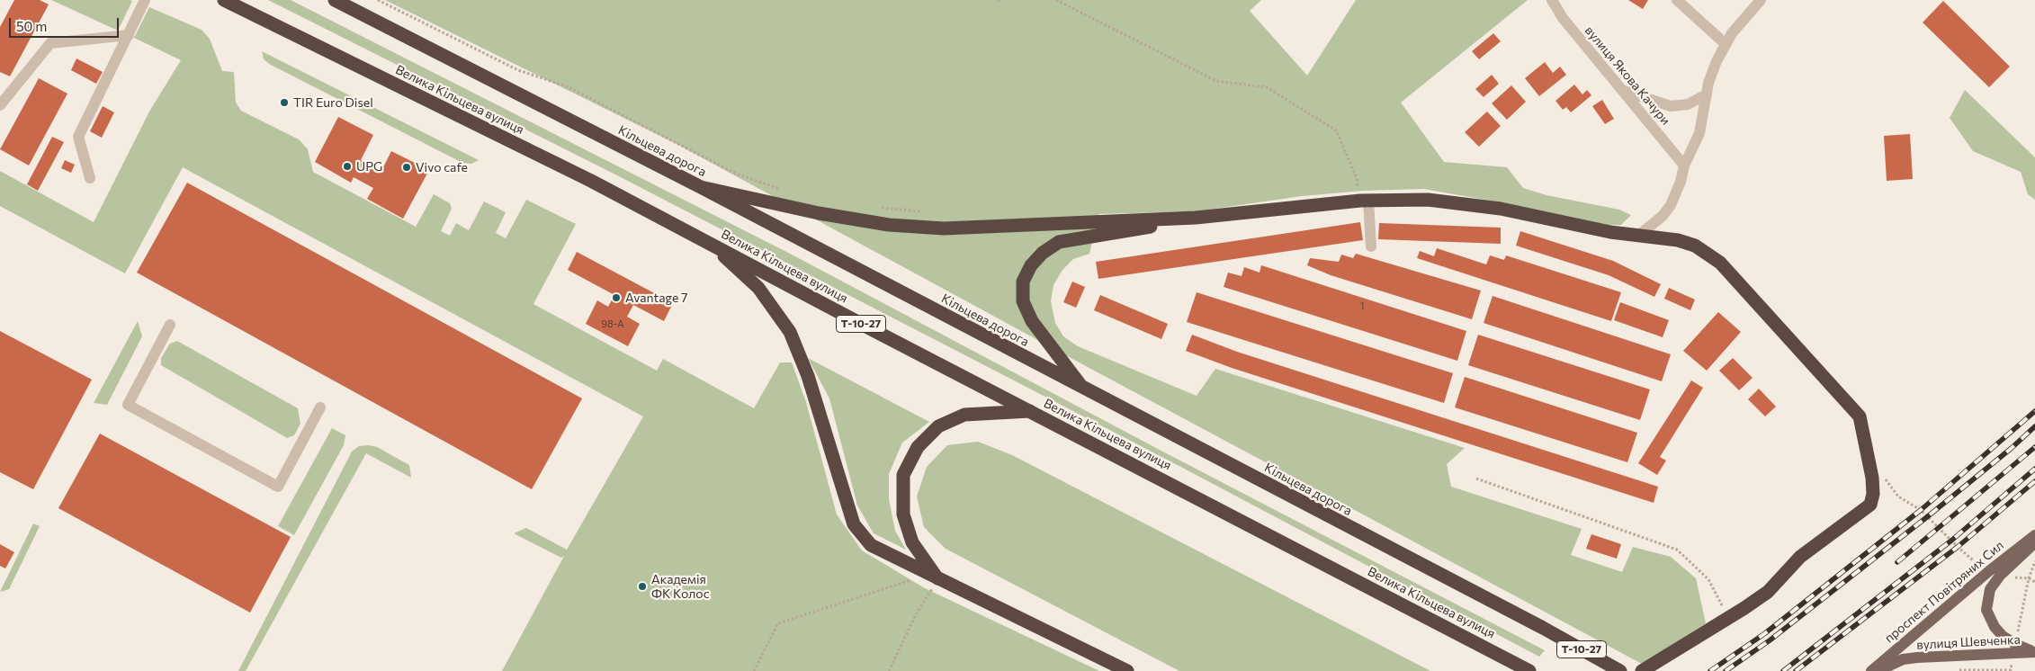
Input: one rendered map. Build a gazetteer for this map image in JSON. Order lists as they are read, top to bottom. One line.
{"streets":{"highway":["Велика Кільцева вулиця","Кільцева дорога","Т-10-27"],"main road":["проспект Повітряних Сил","вулиця Шевченка"],"street":["вулиця Якова Качури"]},"places":["TIR Euro Disel","UPG","Vivo cafe","Avantage 7","Академія ФК Колос"],"house_numbers":["1","98-А"],"scale_bar":"50 m"}
